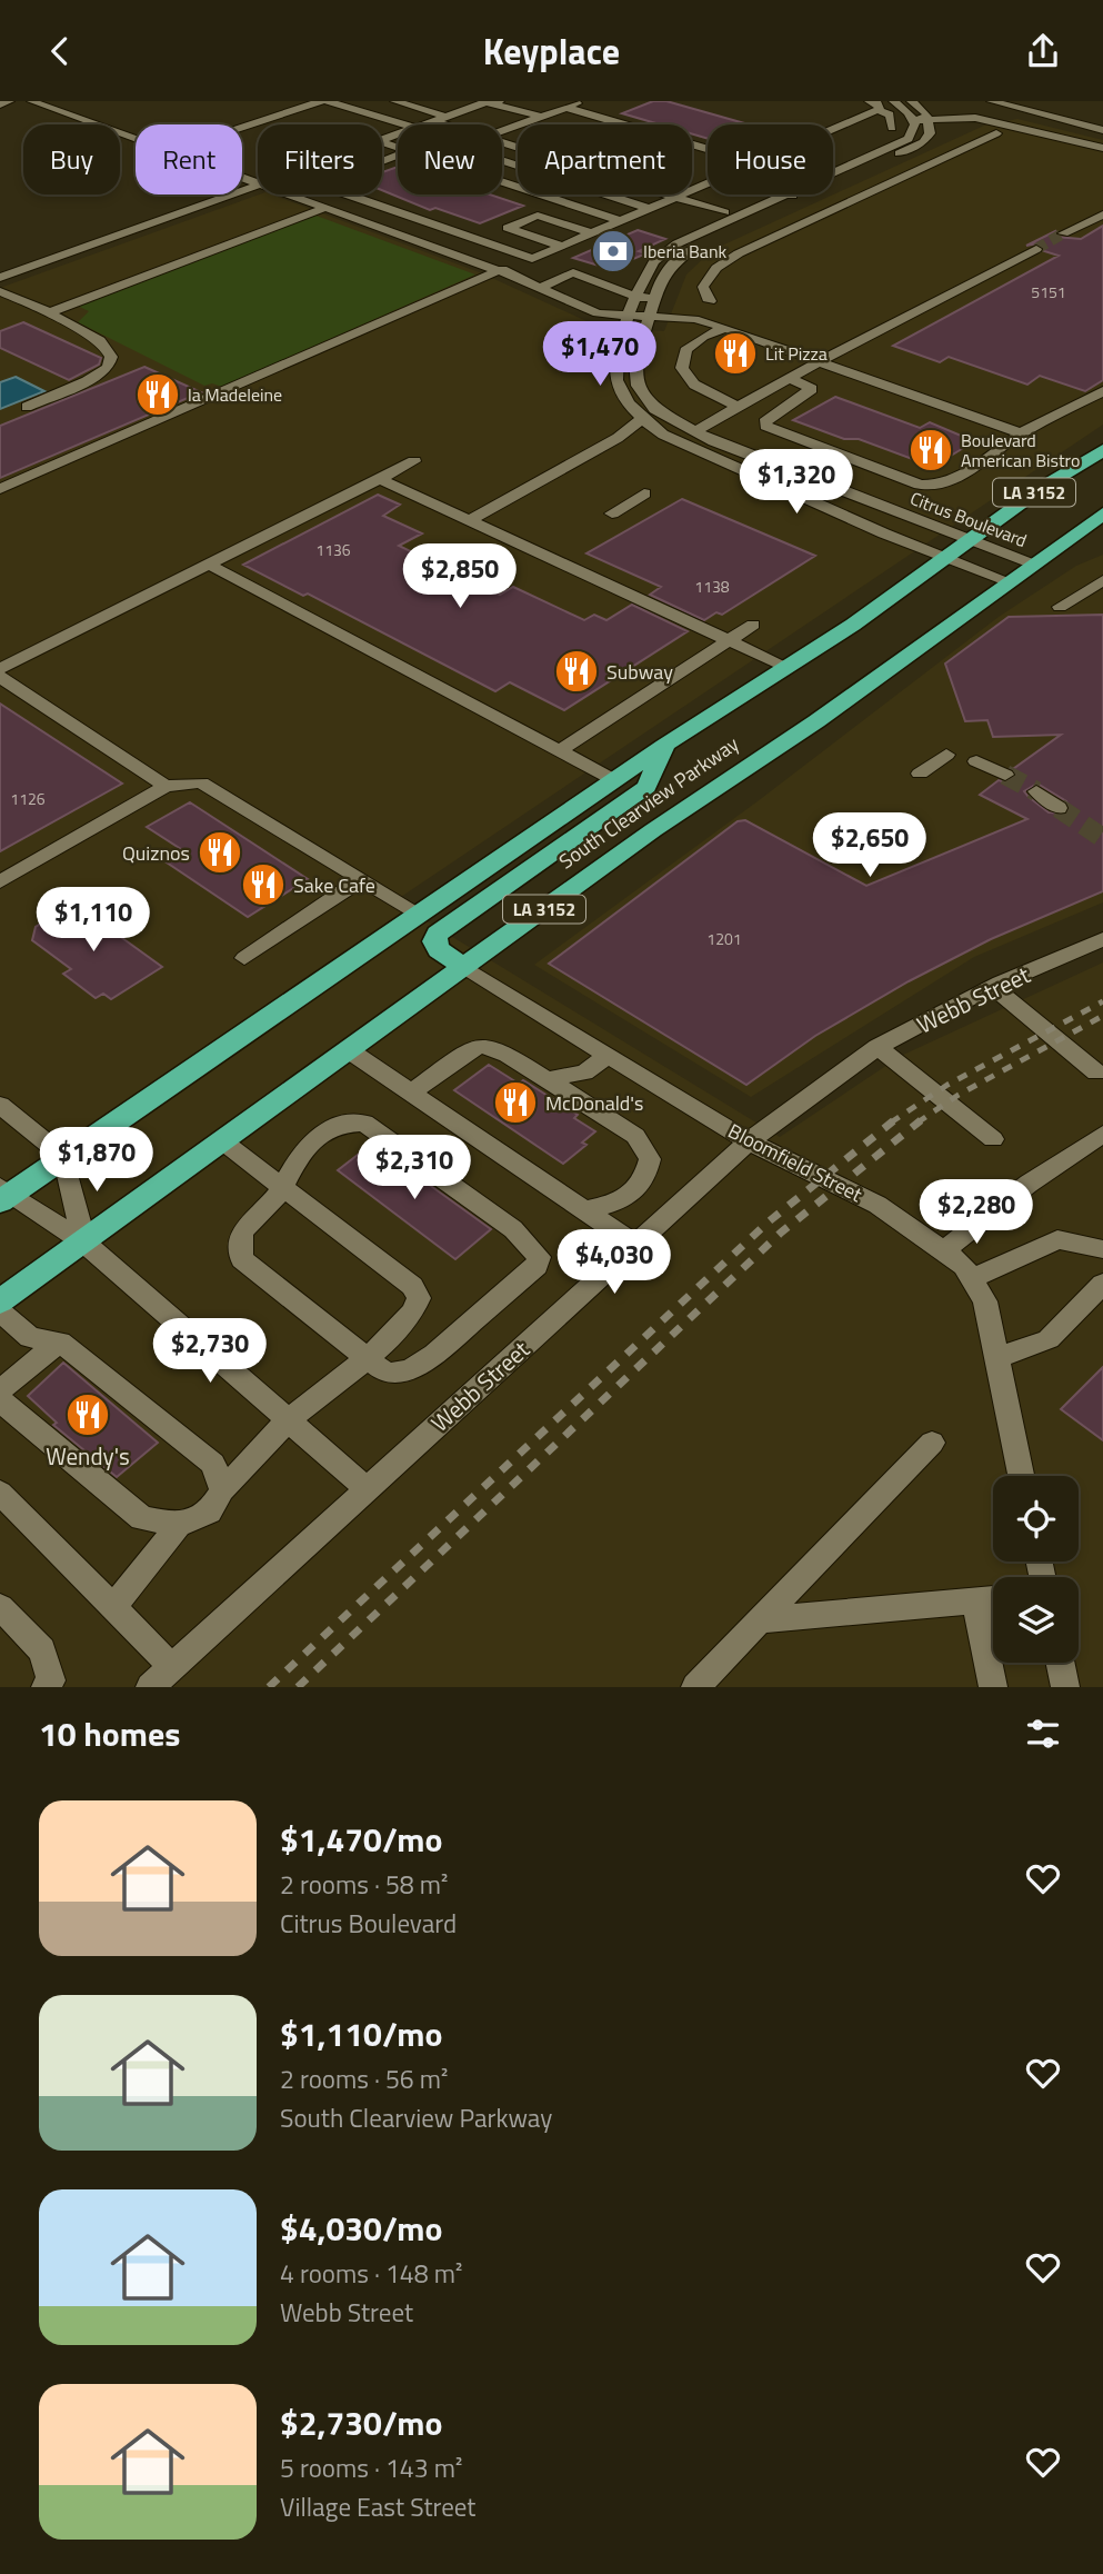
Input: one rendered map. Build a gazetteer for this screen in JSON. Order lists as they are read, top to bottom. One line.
{"streets":{"highway":["LA 3152","South Clearview Parkway"],"street":["Citrus Boulevard","Webb Street","Bloomfield Street"]},"crossings":[["Citrus Boulevard","South Clearview Parkway"],["South Clearview Parkway","Bloomfield Street"],["Webb Street","Bloomfield Street"]],"places":{"bank":["Iberia Bank"],"restaurant":["Lit Pizza","la Madeleine","Boulevard American Bistro","Subway","Quiznos","Sake Cafe","McDonald's","Wendy's"]},"house_numbers":["5151","1136","1138","1126","1201"],"page":{"header":"Keyplace","chip":["Buy","Rent","Filters","New","Apartment","House"],"price":["$1,470","$1,320","$2,850","$2,650","$1,110","$1,870","$2,310","$2,280","$4,030","$2,730"],"heading":"10 homes","list":[{"name":"$1,470/mo","note":"2 rooms · 58 m² · Citrus Boulevard"},{"name":"$1,110/mo","note":"2 rooms · 56 m² · South Clearview Parkway"},{"name":"$4,030/mo","note":"4 rooms · 148 m² · Webb Street"},{"name":"$2,730/mo","note":"5 rooms · 143 m² · Village East Street"}]}}
